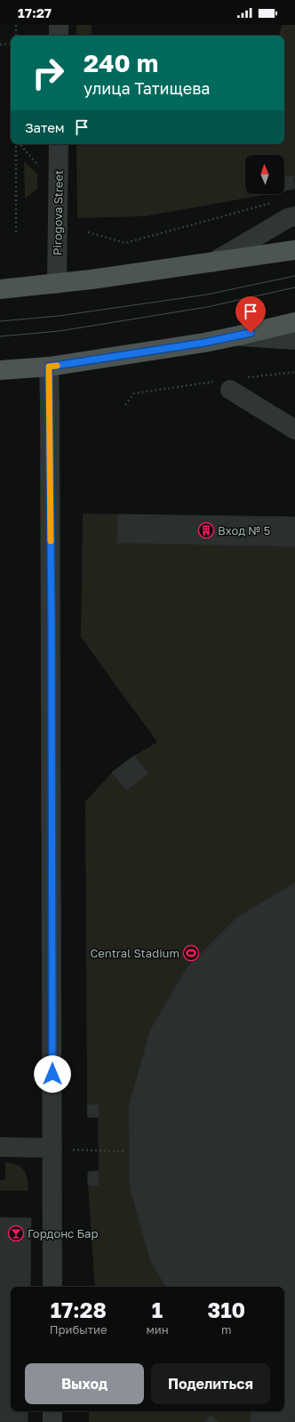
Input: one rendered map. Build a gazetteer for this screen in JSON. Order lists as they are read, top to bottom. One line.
{"streets":{"street":["Pirogova Street"]},"places":{"building":["Вход № 5"],"sports":["Central Stadium"],"bar":["Гордонc Бар"]},"north":"top","page":{"status":"17:27","turn":["240 m","улица Татищева"],"then":"Затем","eta":["17:28","Прибытие","1","мин","310","m"],"buttons":["Выход","Поделиться"]}}
